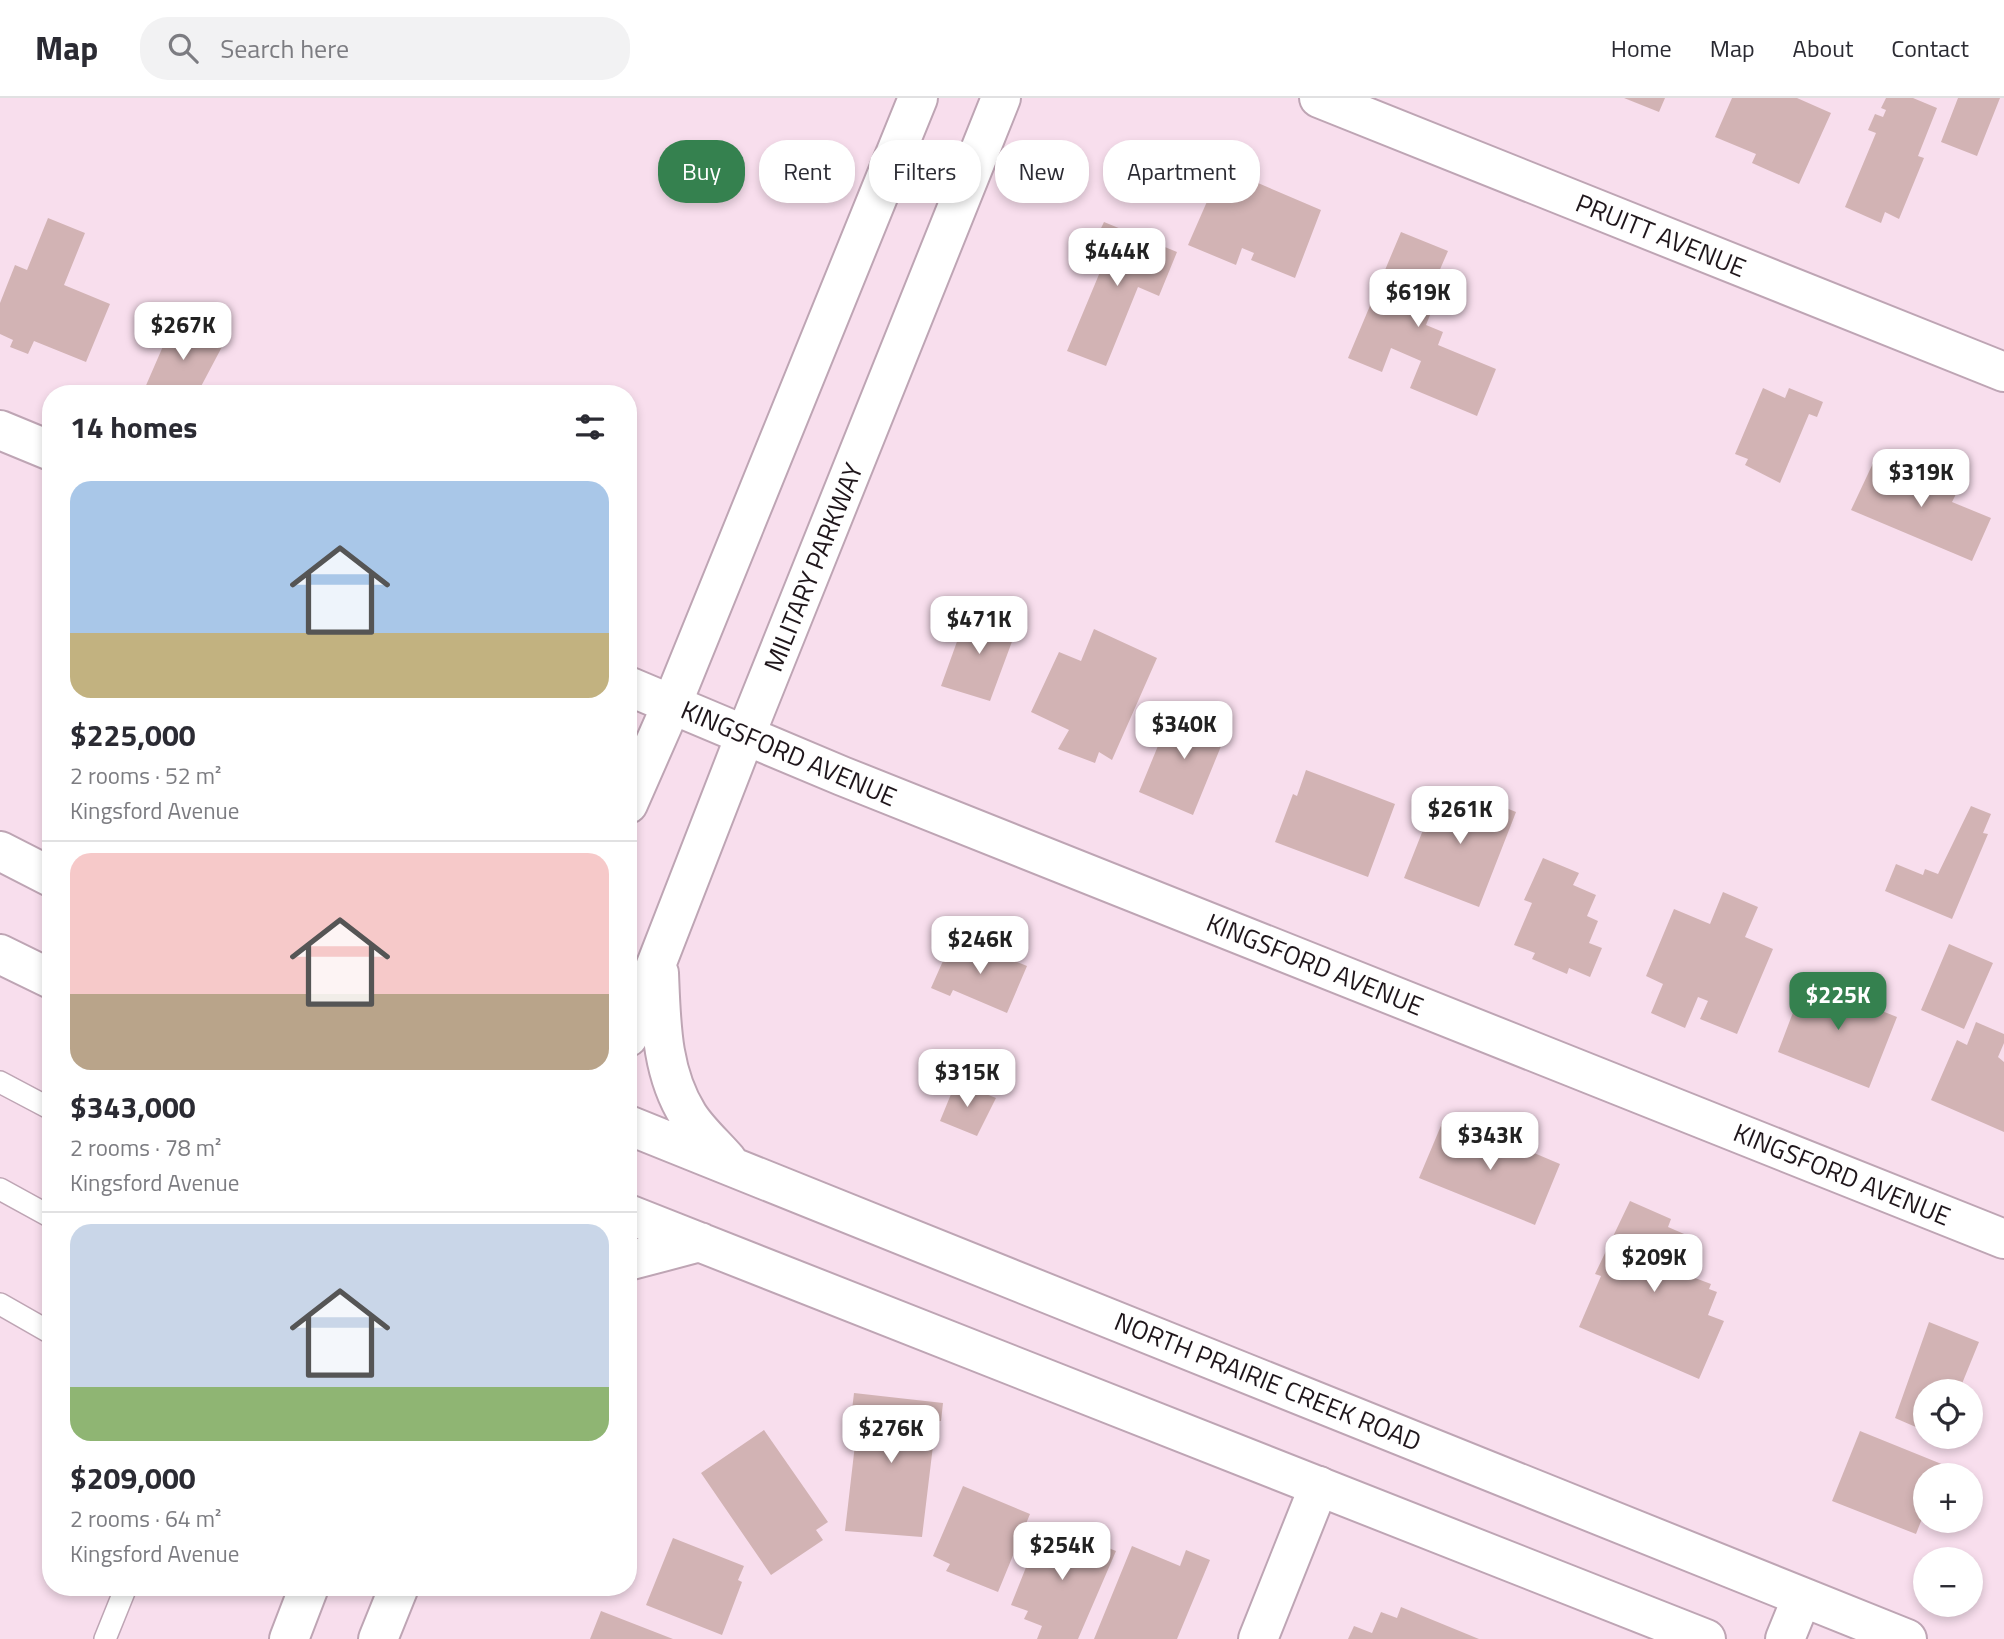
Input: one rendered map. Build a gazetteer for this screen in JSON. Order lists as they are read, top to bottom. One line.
{"streets":{"main road":["PRUITT AVENUE","MILITARY PARKWAY","KINGSFORD AVENUE","NORTH PRAIRIE CREEK ROAD"]},"crossings":[["MILITARY PARKWAY","KINGSFORD AVENUE"]],"page":{"header":"Map","search":"Search here","nav":["Home","Map","About","Contact"],"chip":["Buy","Rent","Filters","New","Apartment"],"price":["$444K","$619K","$267K","$319K","$471K","$340K","$261K","$246K","$225K","$315K","$343K","$209K","$276K","$254K"],"heading":"14 homes","list":[{"name":"$225,000","note":"2 rooms · 52 m² · Kingsford Avenue"},{"name":"$343,000","note":"2 rooms · 78 m² · Kingsford Avenue"},{"name":"$209,000","note":"2 rooms · 64 m² · Kingsford Avenue"}],"map_buttons":["+","−"]}}
